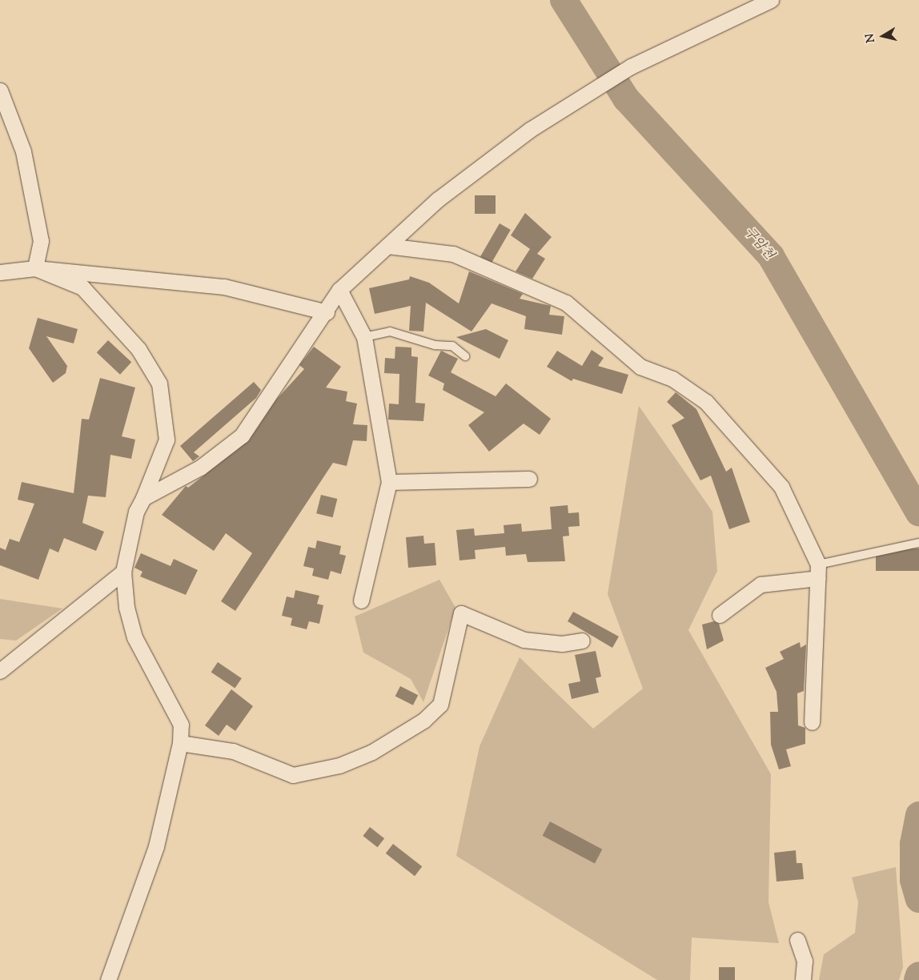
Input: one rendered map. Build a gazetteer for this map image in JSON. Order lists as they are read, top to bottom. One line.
{"water":["구암천"],"north":"left"}
